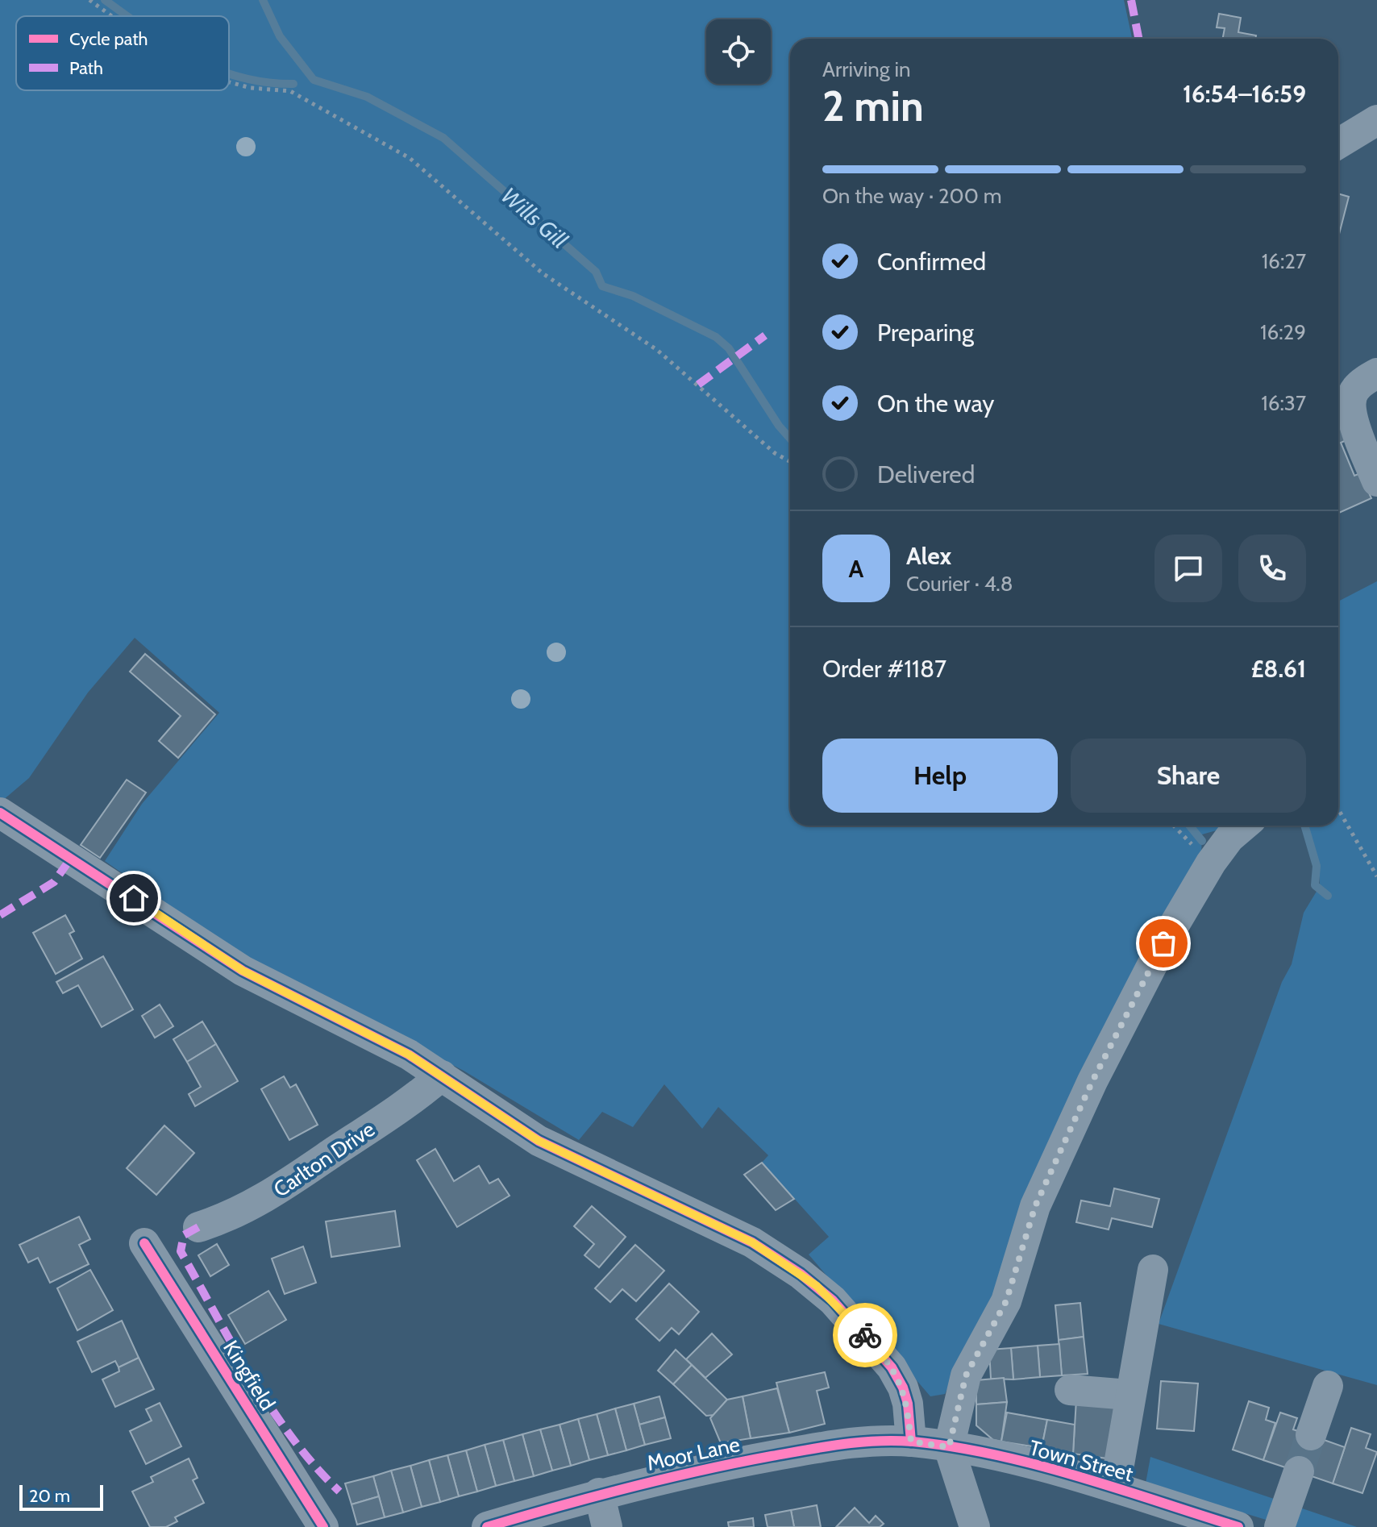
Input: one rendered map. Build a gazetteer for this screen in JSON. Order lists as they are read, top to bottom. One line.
{"streets":{"street":["Carlton Drive","Kingfield","Moor Lane","Town Street"]},"crossings":[["Moor Lane","Town Street"]],"water":["Wills Gill"],"legend":["Cycle path","Path"],"scale_bar":"20 m","page":{"heading":["2 min","Arriving in","16:54–16:59"],"panel":["Alex","Courier · 4.8","Order #1187","£8.61"],"bar":"On the way · 200 m","list":[["Confirmed","16:27"],["Preparing","16:29"],["On the way","16:37"],"Delivered"],"round":"A","buttons":["Help","Share"],"scale":"20 m"}}
